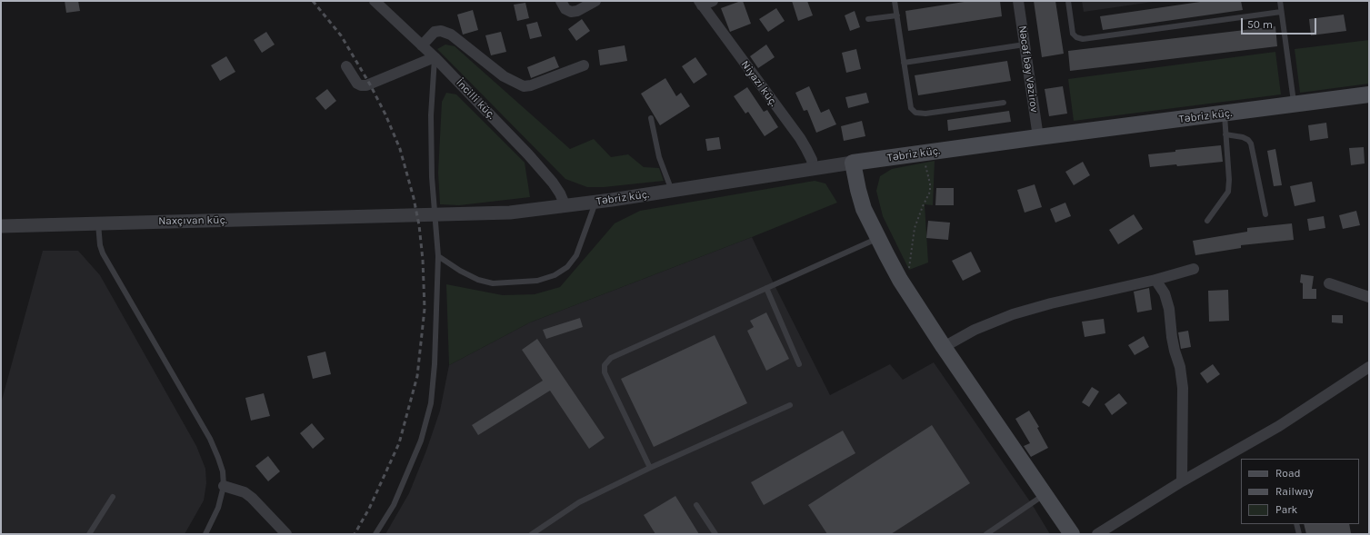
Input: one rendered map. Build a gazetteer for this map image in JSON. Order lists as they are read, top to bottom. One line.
{"streets":{"main road":["Təbriz küç."],"street":["Nəcəf bəy Vəzirov","Niyazi küç.","İncilli küç.","Naxçıvan küç."]},"crossings":[["Nəcəf bəy Vəzirov","Təbriz küç."],["Niyazi küç.","Təbriz küç."],["İncilli küç.","Təbriz küç."],["Təbriz küç.","Naxçıvan küç."]],"legend":["Road","Railway","Park"],"scale_bar":"50 m"}
